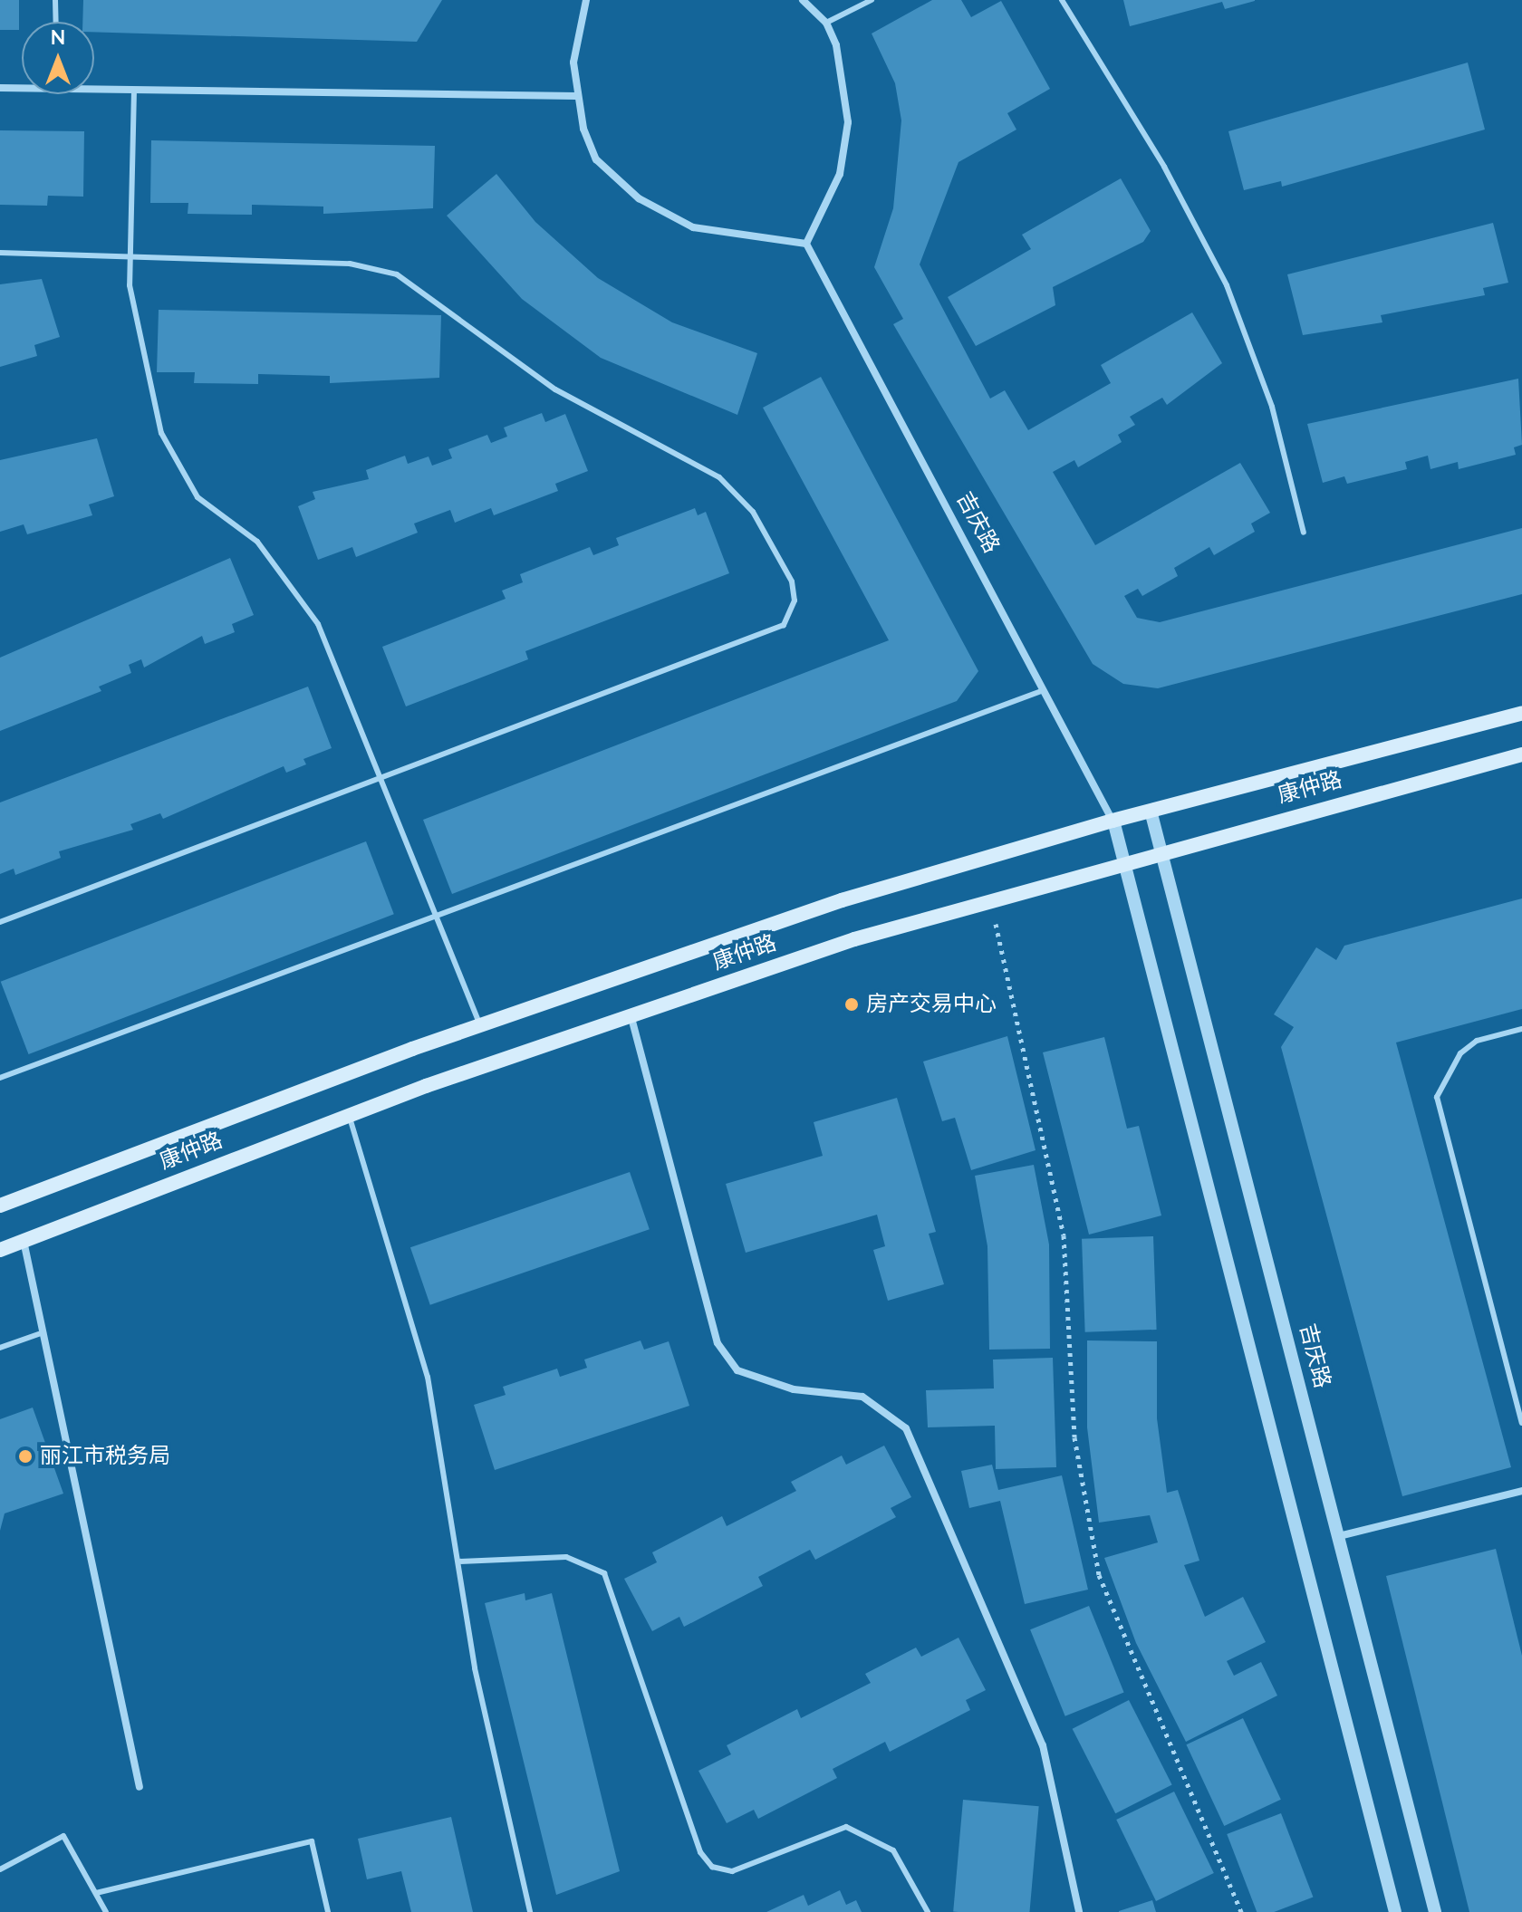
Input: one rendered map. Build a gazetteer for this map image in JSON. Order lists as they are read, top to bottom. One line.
{"streets":{"main road":["康仲路"],"street":["吉庆路"]},"crossings":[["吉庆路","康仲路"]],"places":["房产交易中心","丽江市税务局"],"north":"top"}
